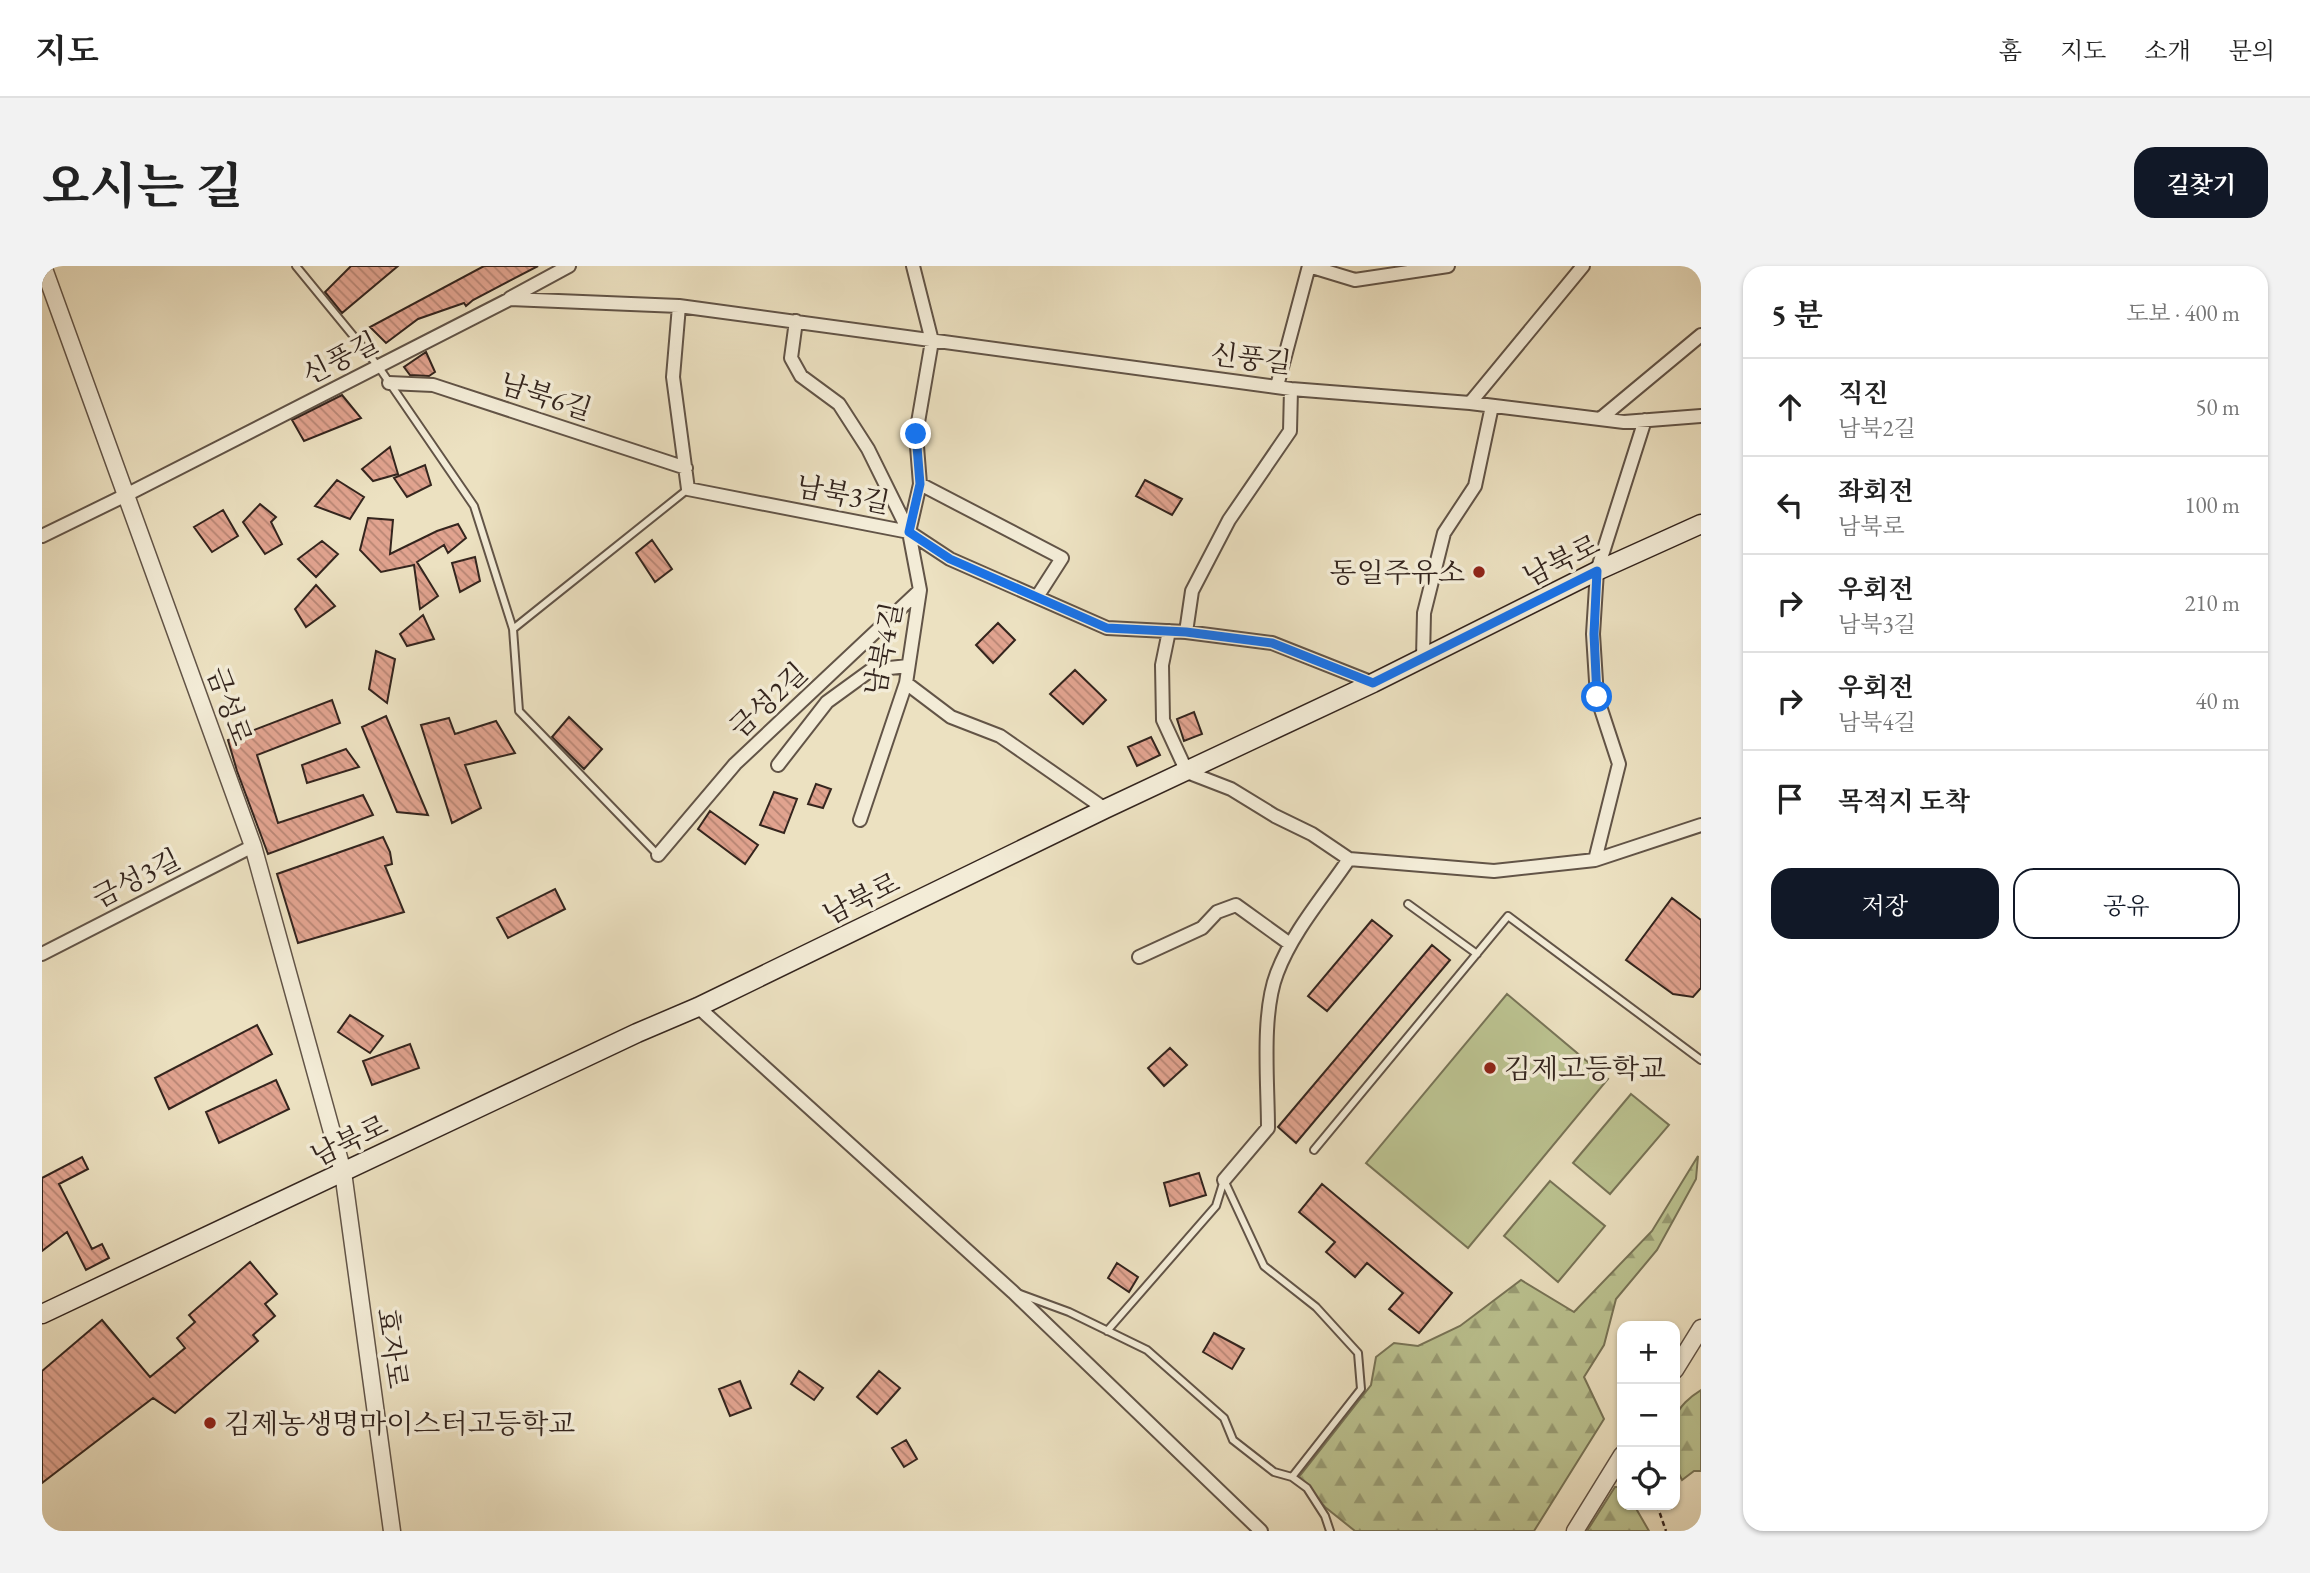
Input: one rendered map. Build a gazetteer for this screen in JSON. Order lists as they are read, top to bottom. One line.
{"streets":{"main road":["남북로"],"street":["신풍길","남북6길","남북3길","남북4길","금성2길","금성로","금성3길","효자로"]},"crossings":[["신풍길","남북4길"],["신풍길","금성로"],["남북3길","남북로"],["남북3길","남북4길"],["남북로","금성로"],["남북로","효자로"],["남북4길","금성2길"],["금성로","금성3길"],["금성로","효자로"]],"places":["동일주유소","김제고등학교","김제농생명마이스터고등학교"],"page":{"header":"지도","nav":["홈","지도","소개","문의"],"title":"오시는 길","buttons":["길찾기",["저장","공유"]],"heading":["5 분","도보 · 400 m"],"list":[["직진","남북2길","50 m"],["좌회전","남북로","100 m"],["우회전","남북3길","210 m"],["우회전","남북4길","40 m"],"목적지 도착"],"map_buttons":["+","−"]}}
